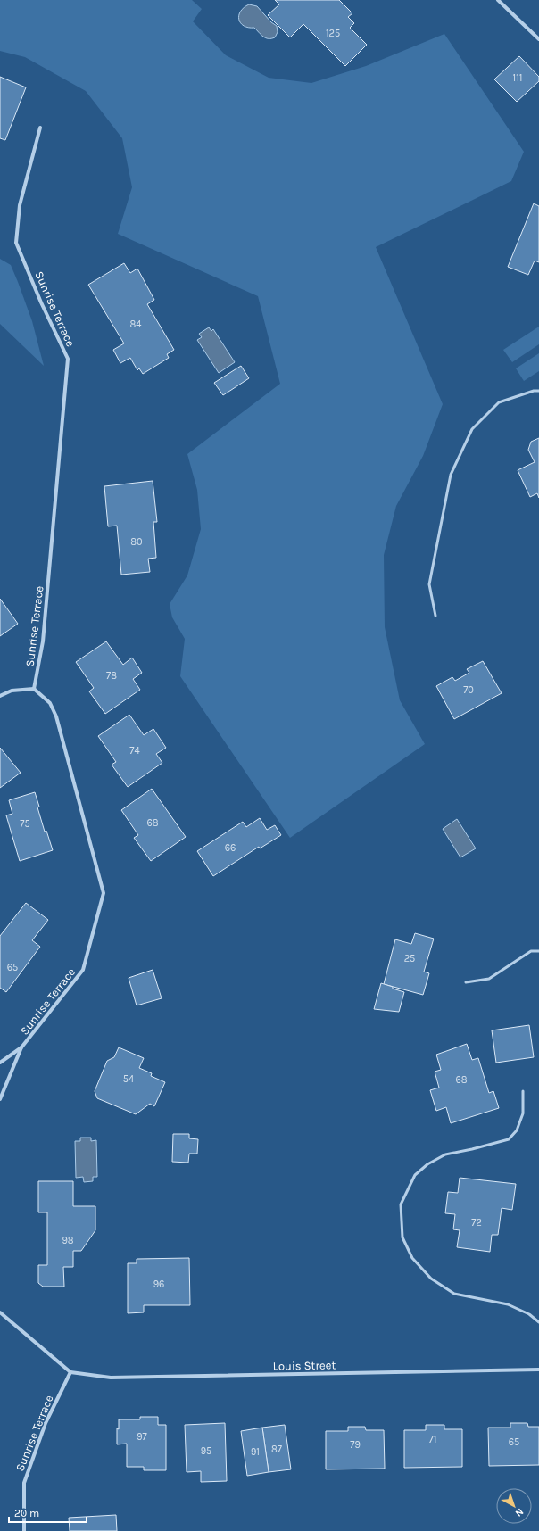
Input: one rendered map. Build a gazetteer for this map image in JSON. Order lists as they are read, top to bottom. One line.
{"streets":{"street":["Sunrise Terrace","Louis Street"]},"crossings":[["Sunrise Terrace","Louis Street"]],"house_numbers":["125","111","84","80","78","70","74","68","75","66","25","65","54","68","72","98","96","97","71","65","79","87","95","91"],"scale_bar":"20 m","north":"bottom right"}
